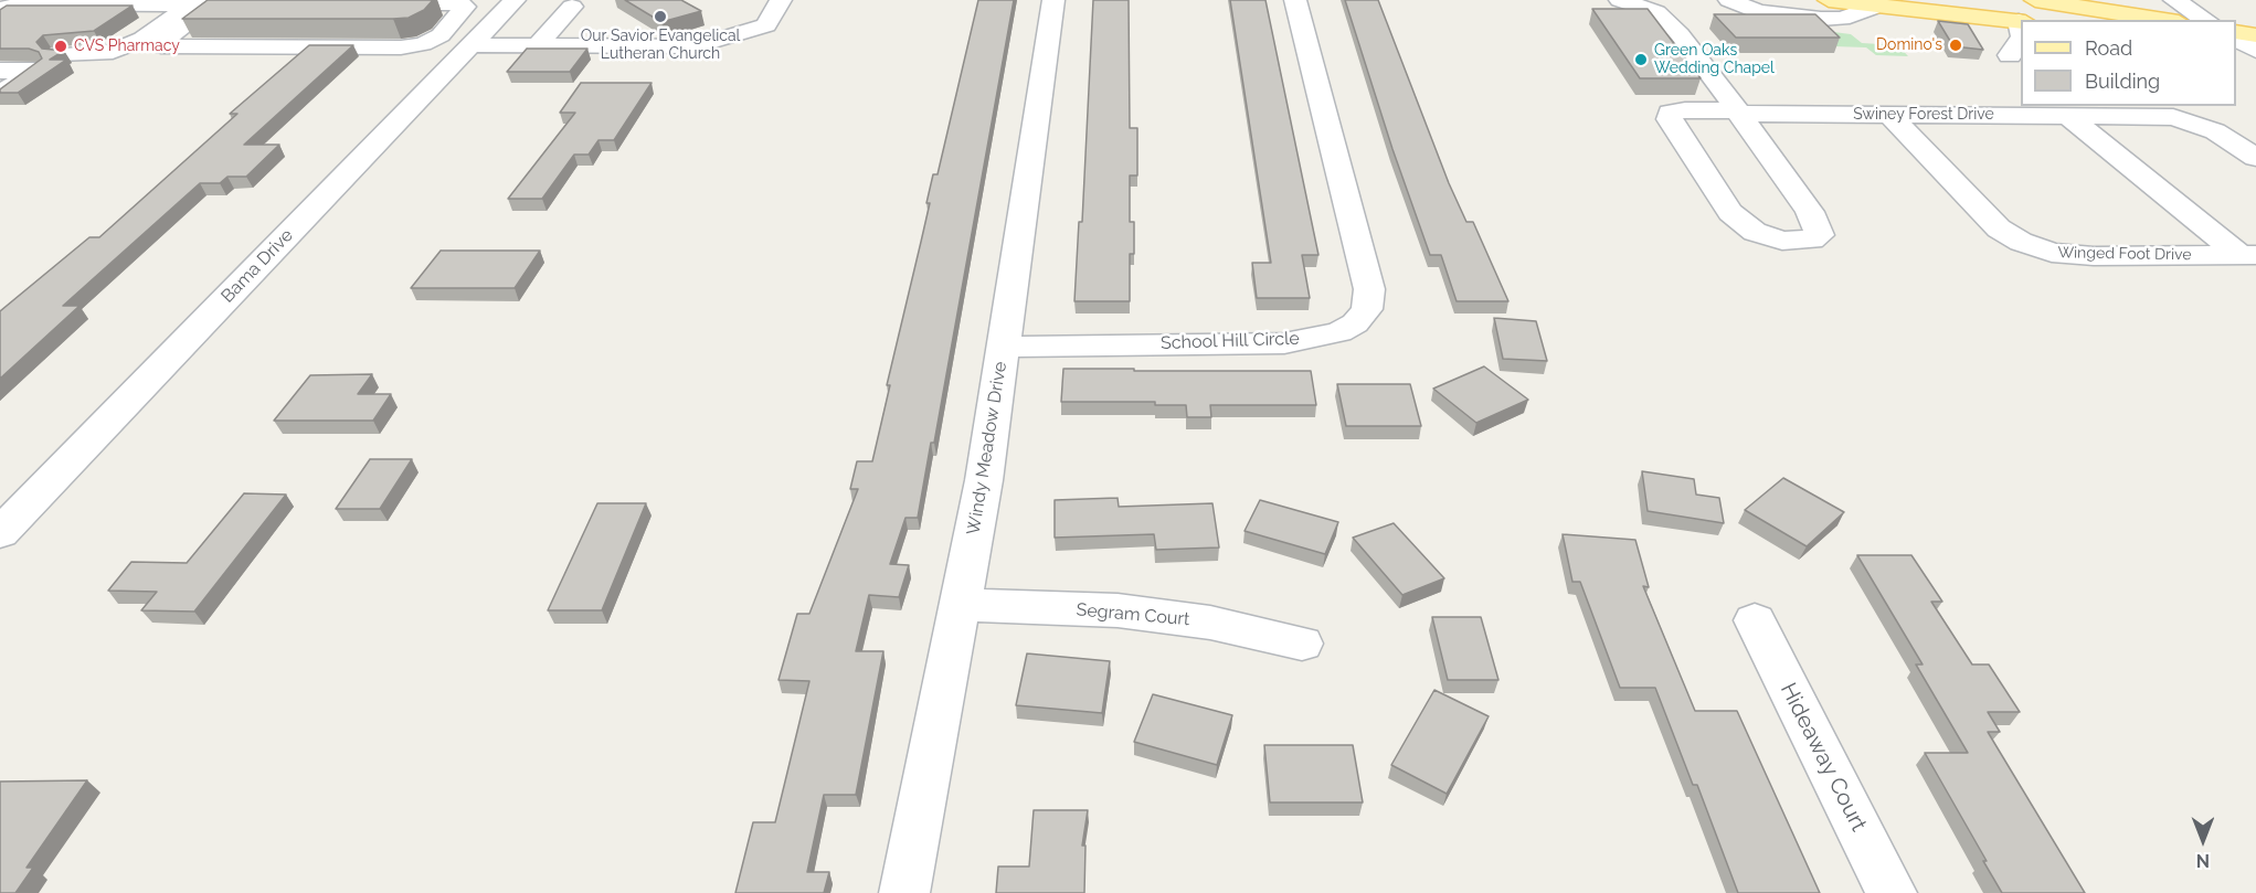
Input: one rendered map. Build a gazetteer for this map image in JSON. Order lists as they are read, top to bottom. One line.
{"streets":{"street":["Swiney Forest Drive","Winged Foot Drive","Bama Drive","School Hill Circle","Windy Meadow Drive","Segram Court","Hideaway Court"]},"crossings":[["Swiney Forest Drive","Winged Foot Drive"],["School Hill Circle","Windy Meadow Drive"],["Windy Meadow Drive","Segram Court"]],"places":["Our Savior Evangelical Lutheran Church","Domino's","CVS Pharmacy","Green Oaks Wedding Chapel"],"legend":["Road","Building"],"north":"bottom"}
